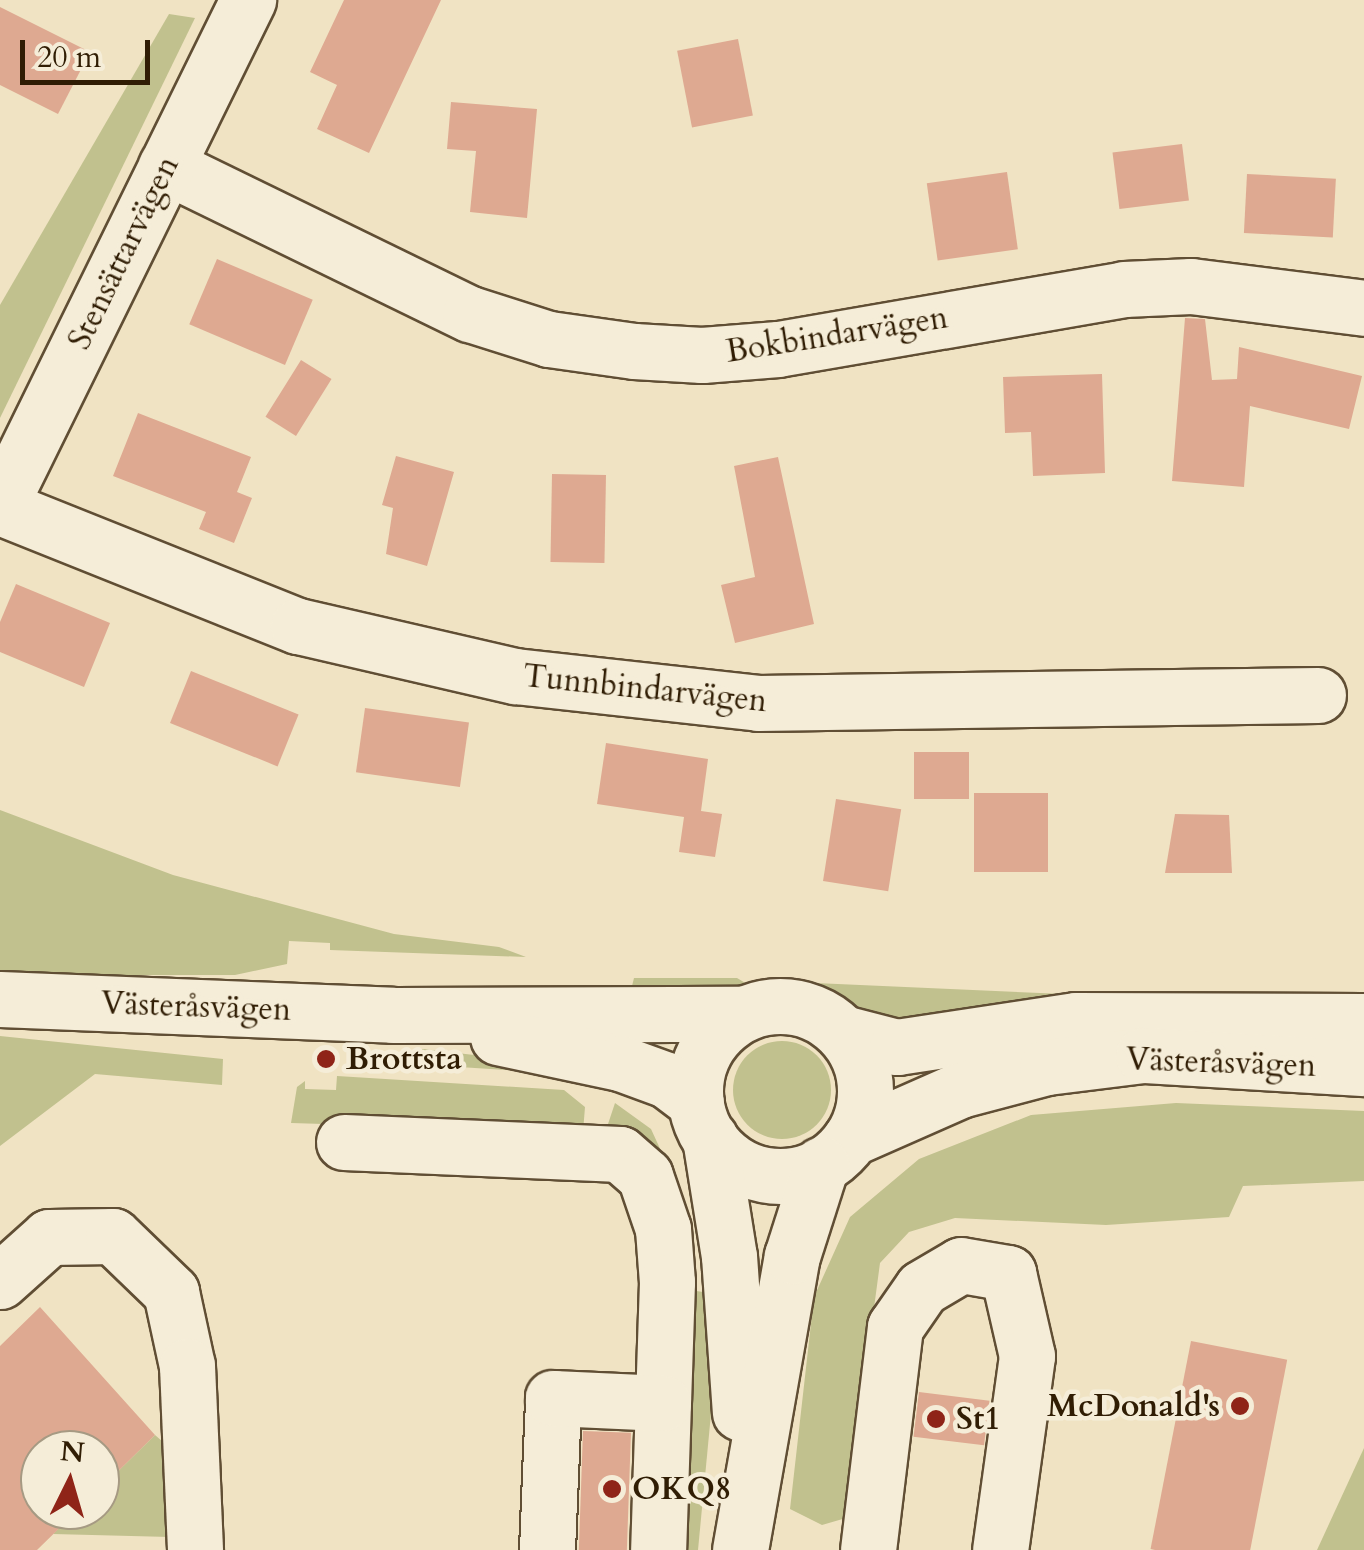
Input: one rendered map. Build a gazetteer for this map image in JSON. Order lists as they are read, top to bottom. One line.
{"streets":{"street":["Stensättarvägen","Bokbindarvägen","Tunnbindarvägen","Västeråsvägen"]},"crossings":[["Stensättarvägen","Bokbindarvägen"],["Stensättarvägen","Tunnbindarvägen"]],"places":["Brottsta","McDonald's","St1","OKQ8"],"scale_bar":"20 m","north":"top"}
